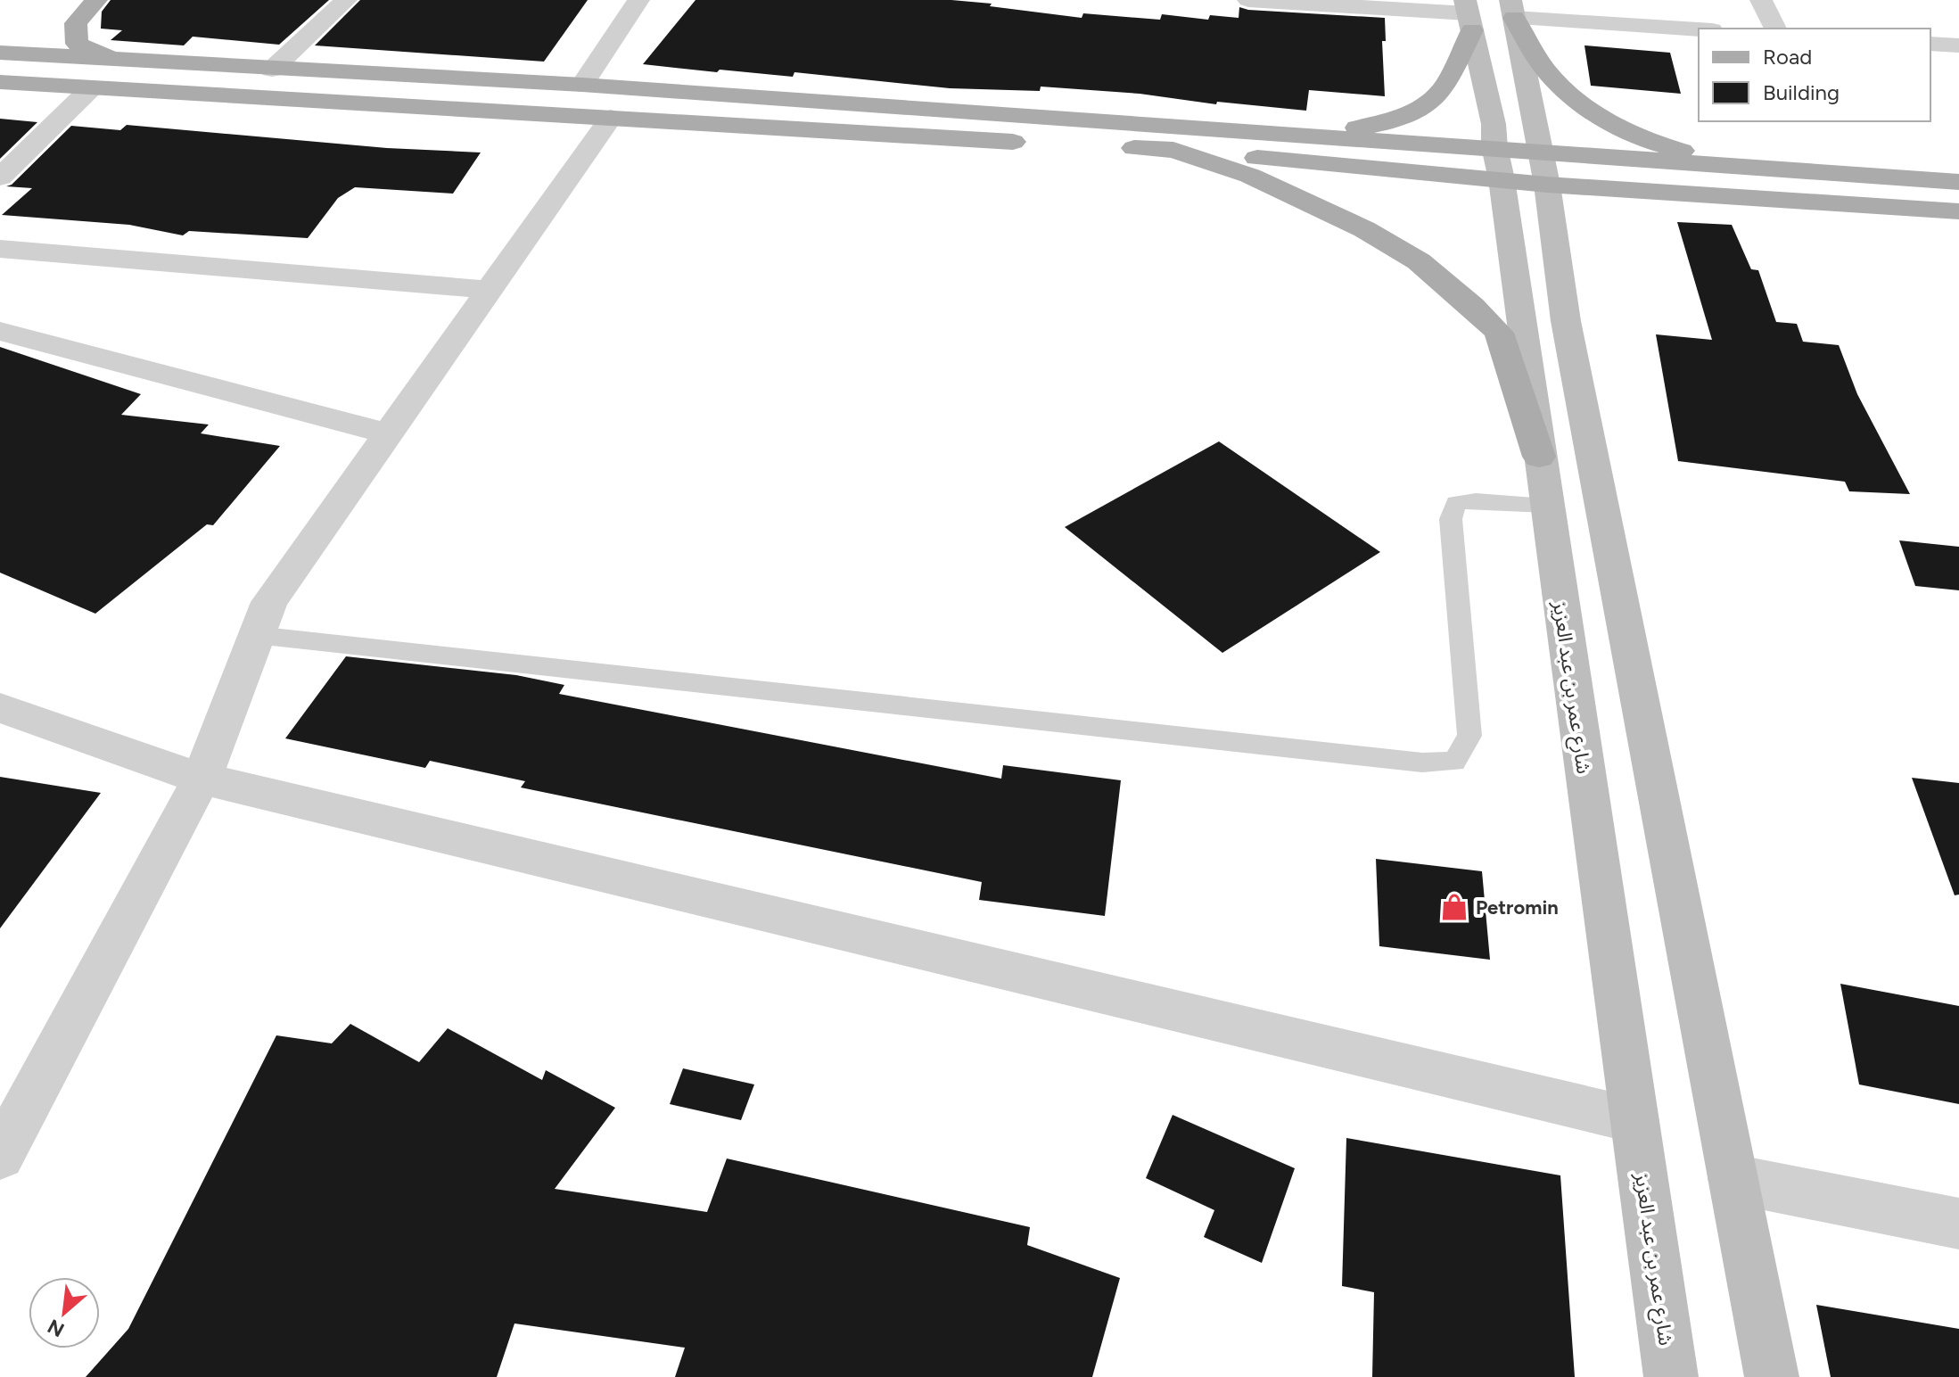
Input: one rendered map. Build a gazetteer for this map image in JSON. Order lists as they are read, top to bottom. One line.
{"streets":{"main road":["شارع عمر بن عبد العزيز"]},"places":{"shop":["Petromin"]},"legend":["Road","Building"],"north":"bottom left"}
